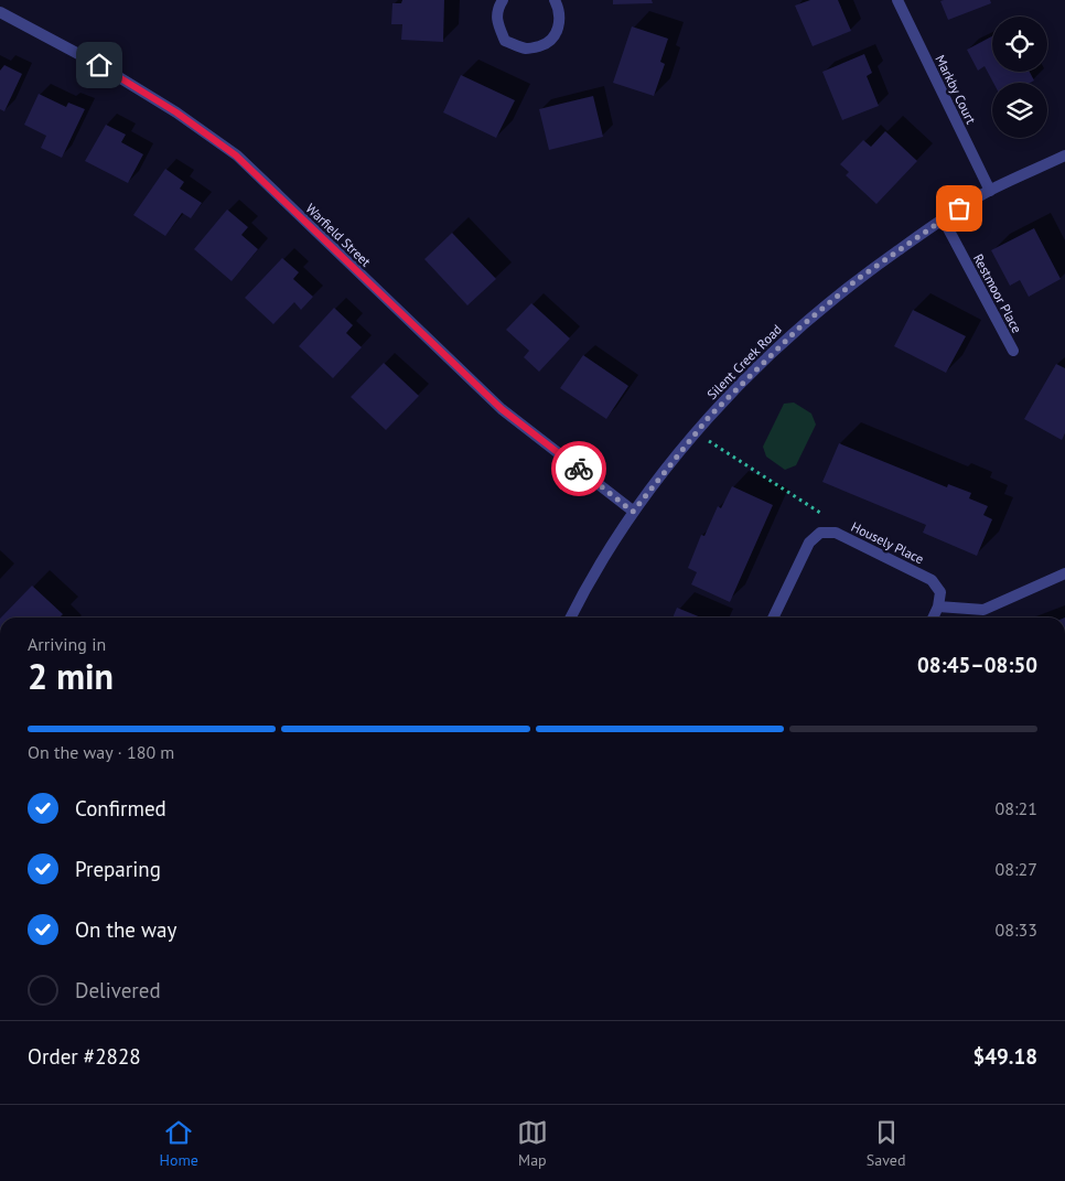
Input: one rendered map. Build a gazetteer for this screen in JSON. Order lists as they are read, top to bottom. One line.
{"streets":{"street":["Markby Court","Warfield Street","Restmoor Place","Silent Creek Road","Housely Place"]},"crossings":[["Markby Court","Silent Creek Road"],["Warfield Street","Silent Creek Road"],["Restmoor Place","Silent Creek Road"]],"page":{"heading":["2 min","Arriving in","08:45–08:50"],"panel":["Order #2828","$49.18"],"bar":"On the way · 180 m","list":[["Confirmed","08:21"],["Preparing","08:27"],["On the way","08:33"],"Delivered"],"tabs":["Home","Map","Saved"]}}
